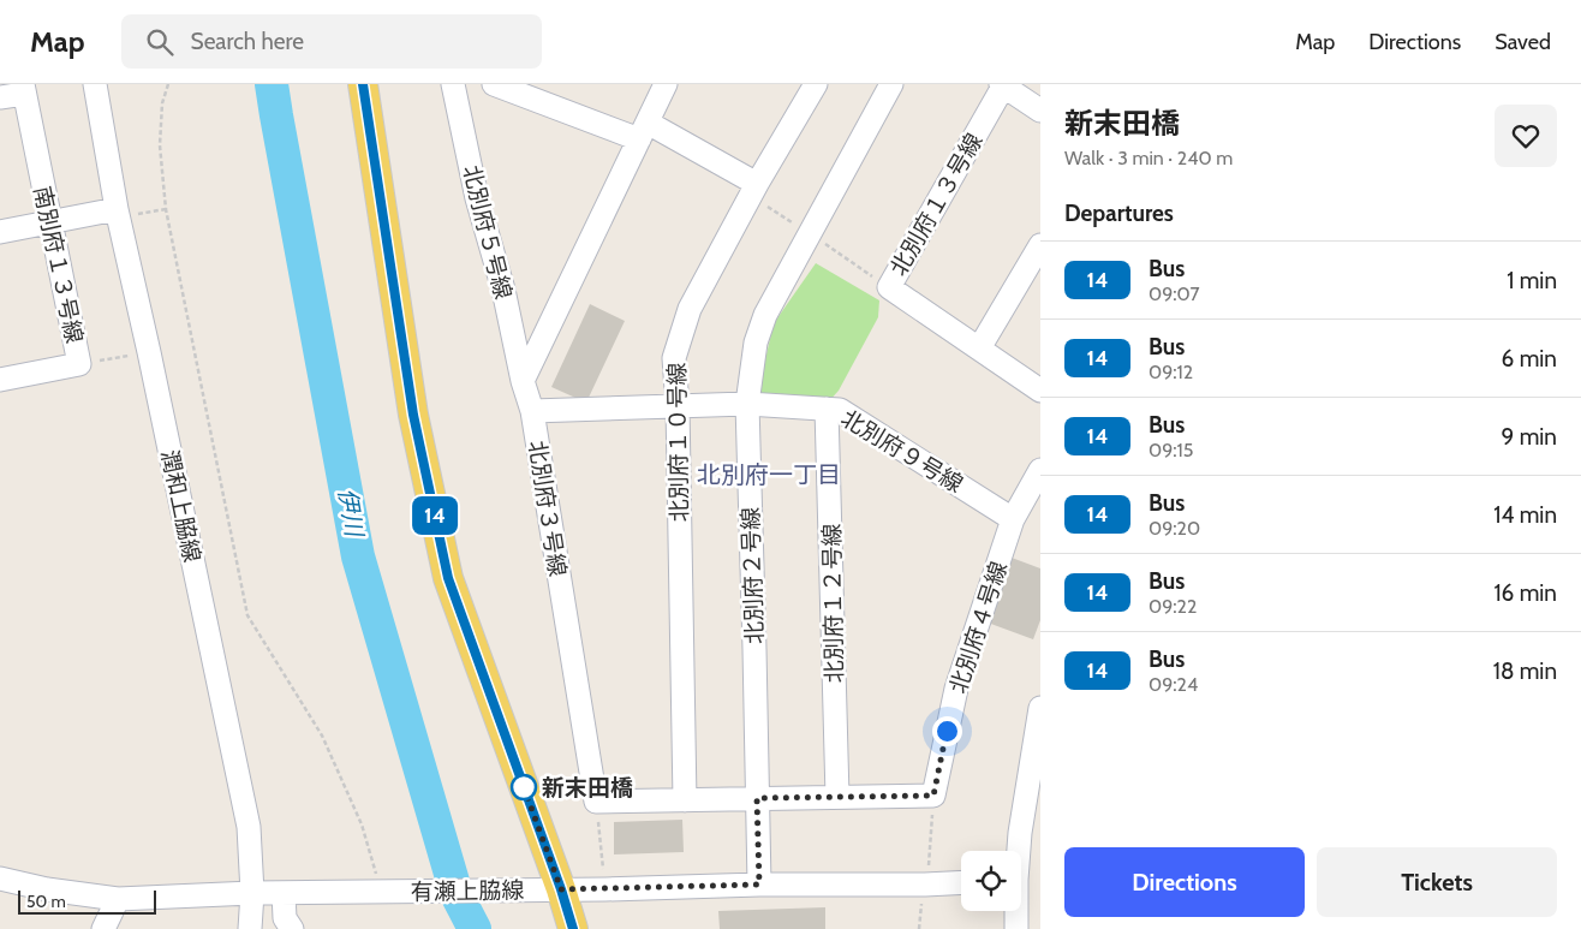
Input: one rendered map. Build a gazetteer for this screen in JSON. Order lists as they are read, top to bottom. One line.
{"streets":{"street":["北別府１３号線","北別府５号線","南別府１３号線","北別府１０号線","北別府９号線","潤和上脇線","北別府３号線","北別府２号線","北別府１２号線","北別府４号線","有瀬上脇線"]},"crossings":[["北別府５号線","北別府３号線"],["北別府１０号線","北別府９号線"],["北別府９号線","北別府３号線"],["北別府９号線","北別府２号線"],["北別府９号線","北別府１２号線"],["北別府９号線","北別府４号線"],["潤和上脇線","有瀬上脇線"],["北別府２号線","有瀬上脇線"]],"districts":["北別府一丁目"],"water":["伊川"],"places":["新末田橋"],"lines":["bus line 14"],"scale_bar":"50 m","page":{"header":"Map","search":"Search here","nav":["Map","Directions","Saved"],"on_map":"14","heading":[["新末田橋","Walk · 3 min · 240 m"],"Departures"],"list":[{"mark":"14","name":"Bus","note":"09:07","value":"1 min"},{"mark":"14","name":"Bus","note":"09:12","value":"6 min"},{"mark":"14","name":"Bus","note":"09:15","value":"9 min"},{"mark":"14","name":"Bus","note":"09:20","value":"14 min"},{"mark":"14","name":"Bus","note":"09:22","value":"16 min"},{"mark":"14","name":"Bus","note":"09:24","value":"18 min"}],"buttons":["Directions","Tickets"],"scale":"50 m"}}
